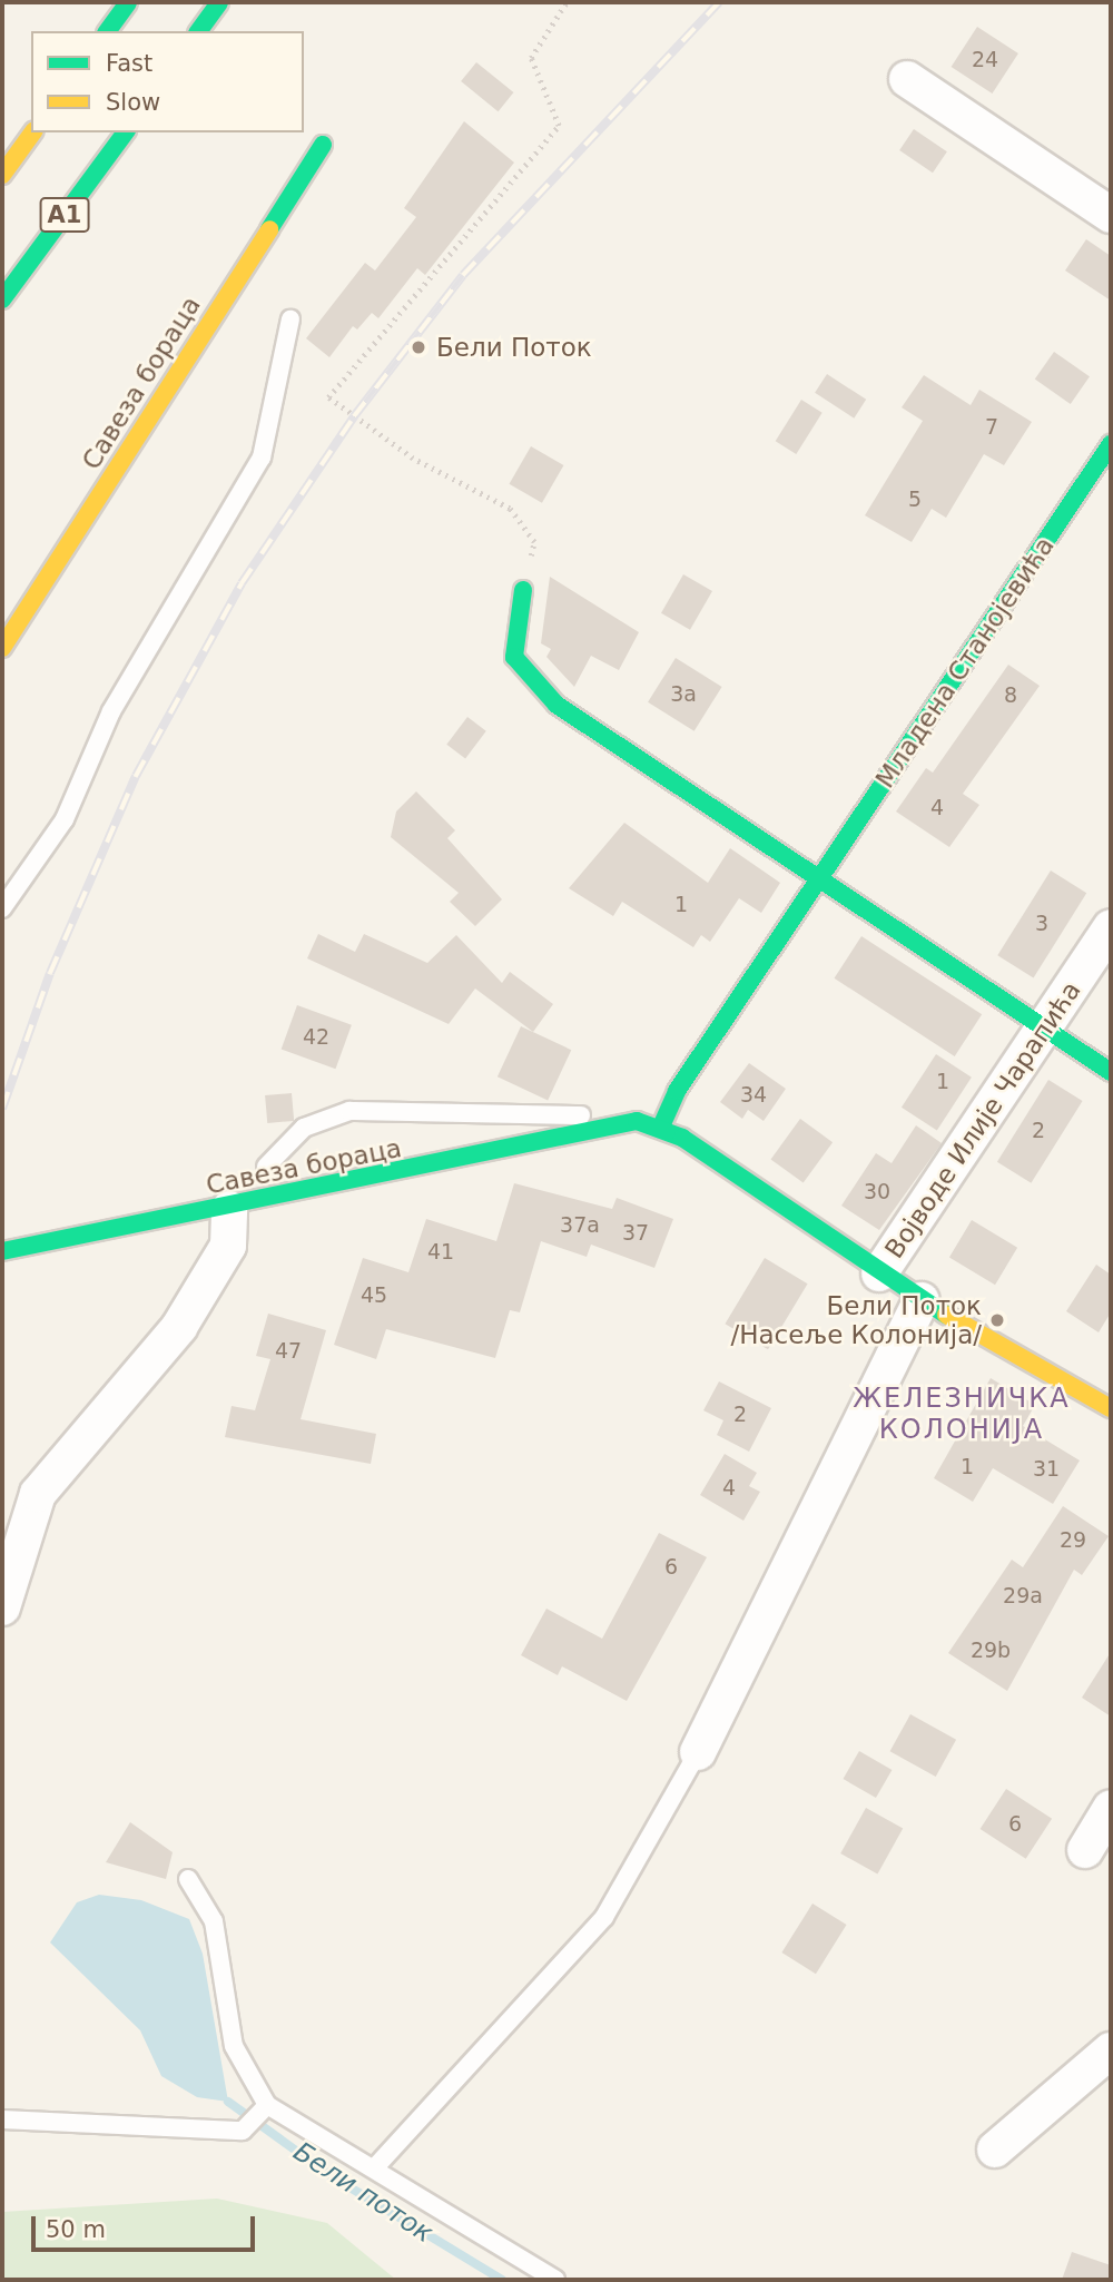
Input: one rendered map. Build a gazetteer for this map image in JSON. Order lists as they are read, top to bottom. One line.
{"streets":{"main road":["A1","Савеза бораца","Младена Станојевића"],"street":["Војводе Илије Чарапића"]},"crossings":[["Савеза бораца","Младена Станојевића"],["Савеза бораца","Војводе Илије Чарапића"]],"districts":["ЖЕЛЕЗНИЧКА КОЛОНИЈА"],"water":["Бели поток"],"places":["Бели Поток","Бели Поток /Насеље Колонија/"],"house_numbers":["24","7","5","3a","8","4","1","3","42","1","34","2","30","37a","37","41","45","47","2","1","31","4","29","6","29a","29b","6"],"legend":["Fast","Slow"],"scale_bar":"50 m"}
